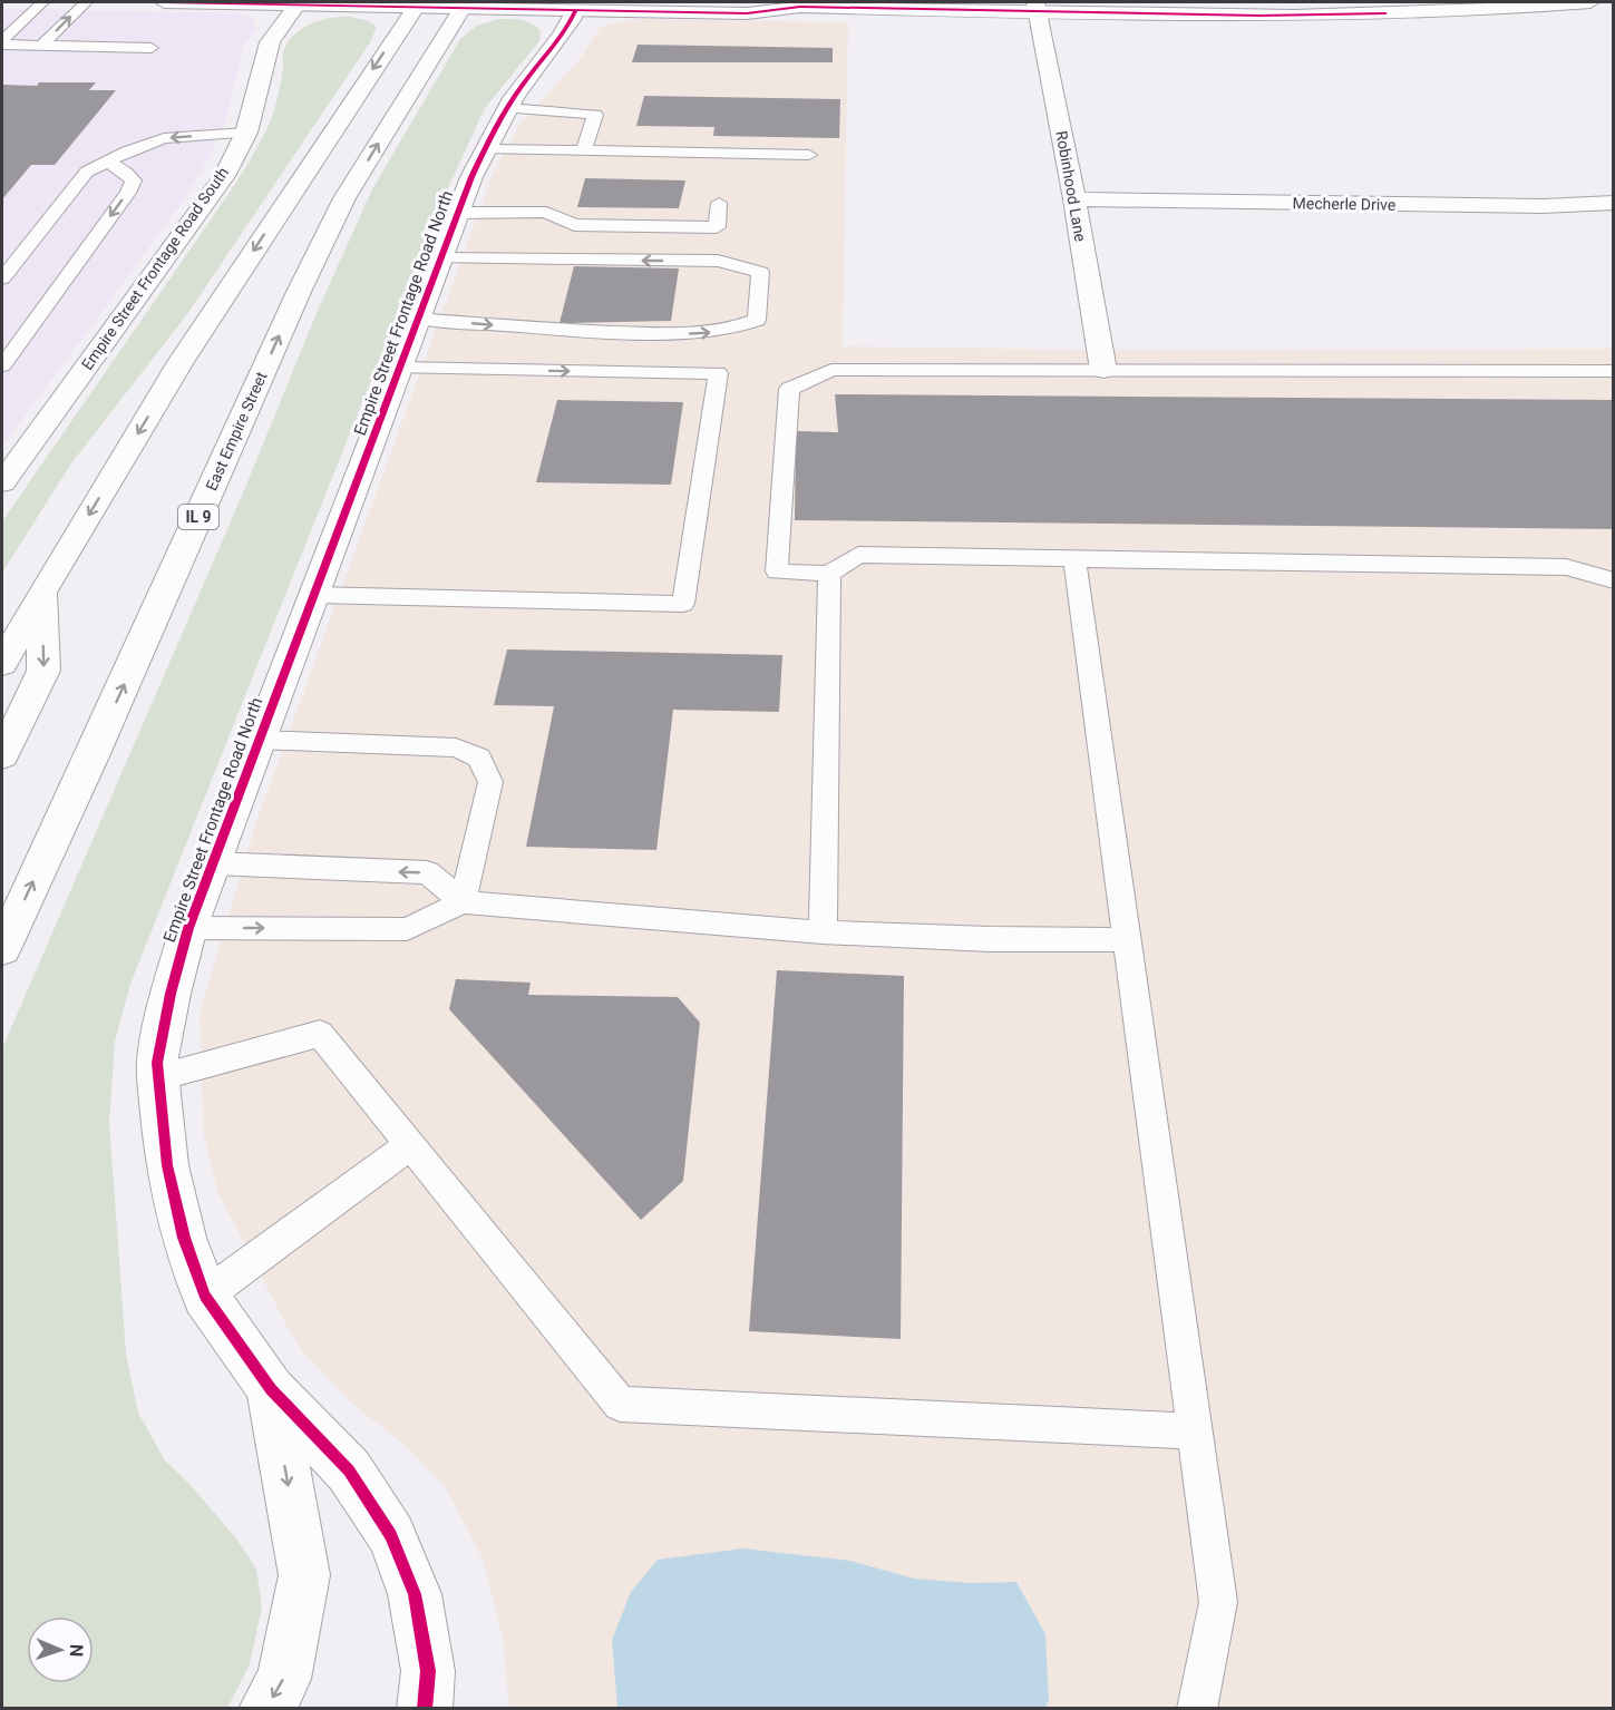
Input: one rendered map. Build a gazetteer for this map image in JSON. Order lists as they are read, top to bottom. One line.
{"streets":{"main road":["Robinhood Lane","Mecherle Drive","Empire Street Frontage Road South","Empire Street Frontage Road North","East Empire Street","IL 9"]},"crossings":[["Robinhood Lane","Mecherle Drive"]],"north":"right"}
